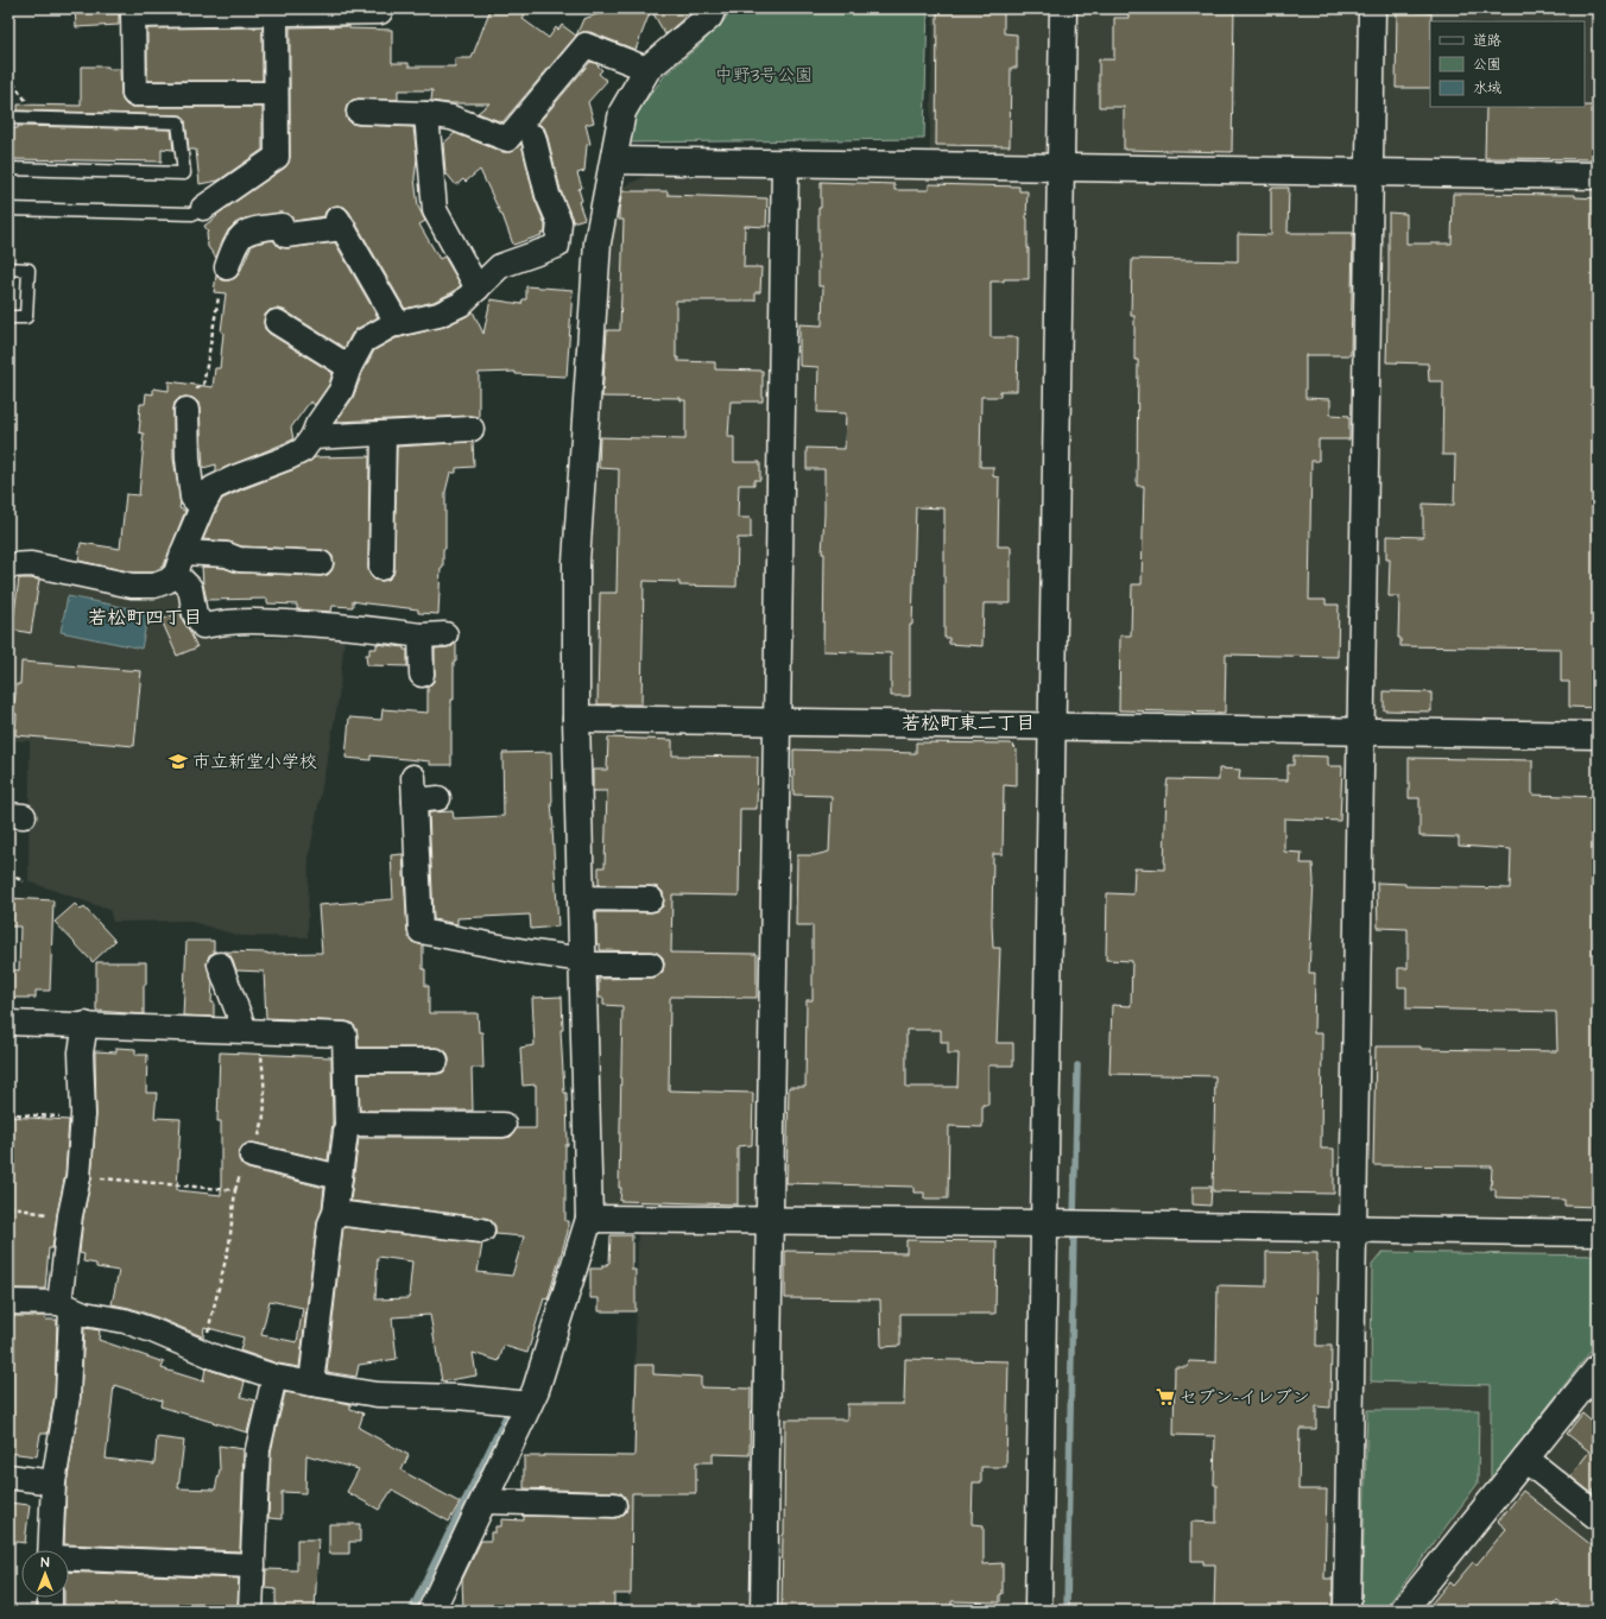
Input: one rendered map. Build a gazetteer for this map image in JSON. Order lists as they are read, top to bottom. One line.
{"districts":["若松町四丁目","若松町東二丁目"],"parks":["中野3号公園"],"places":{"school or university":["市立新堂小学校"],"supermarket":["セブン-イレブン"]},"legend":["道路","公園","水域"],"north":"top"}
